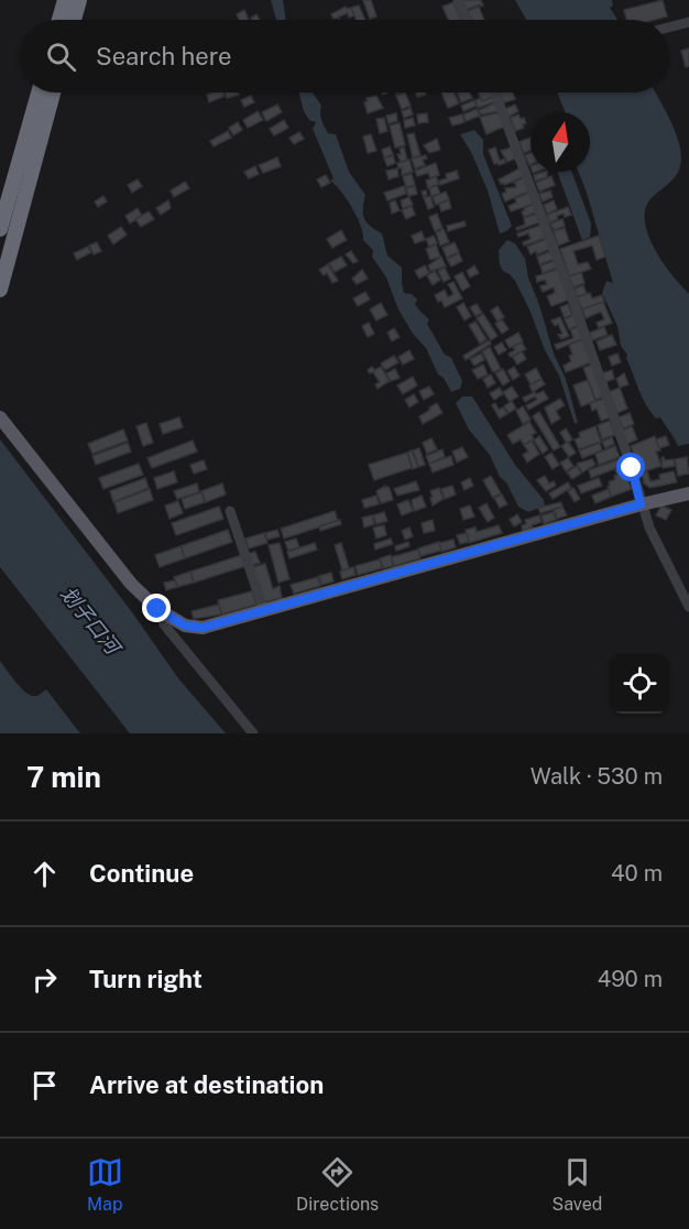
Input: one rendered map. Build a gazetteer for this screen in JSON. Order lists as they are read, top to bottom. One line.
{"water":["划子口河"],"north":"top","page":{"search":"Search here","heading":["7 min","Walk · 530 m"],"list":[["Continue","40 m"],["Turn right","490 m"],"Arrive at destination"],"nav":["Map","Directions","Saved"]}}
